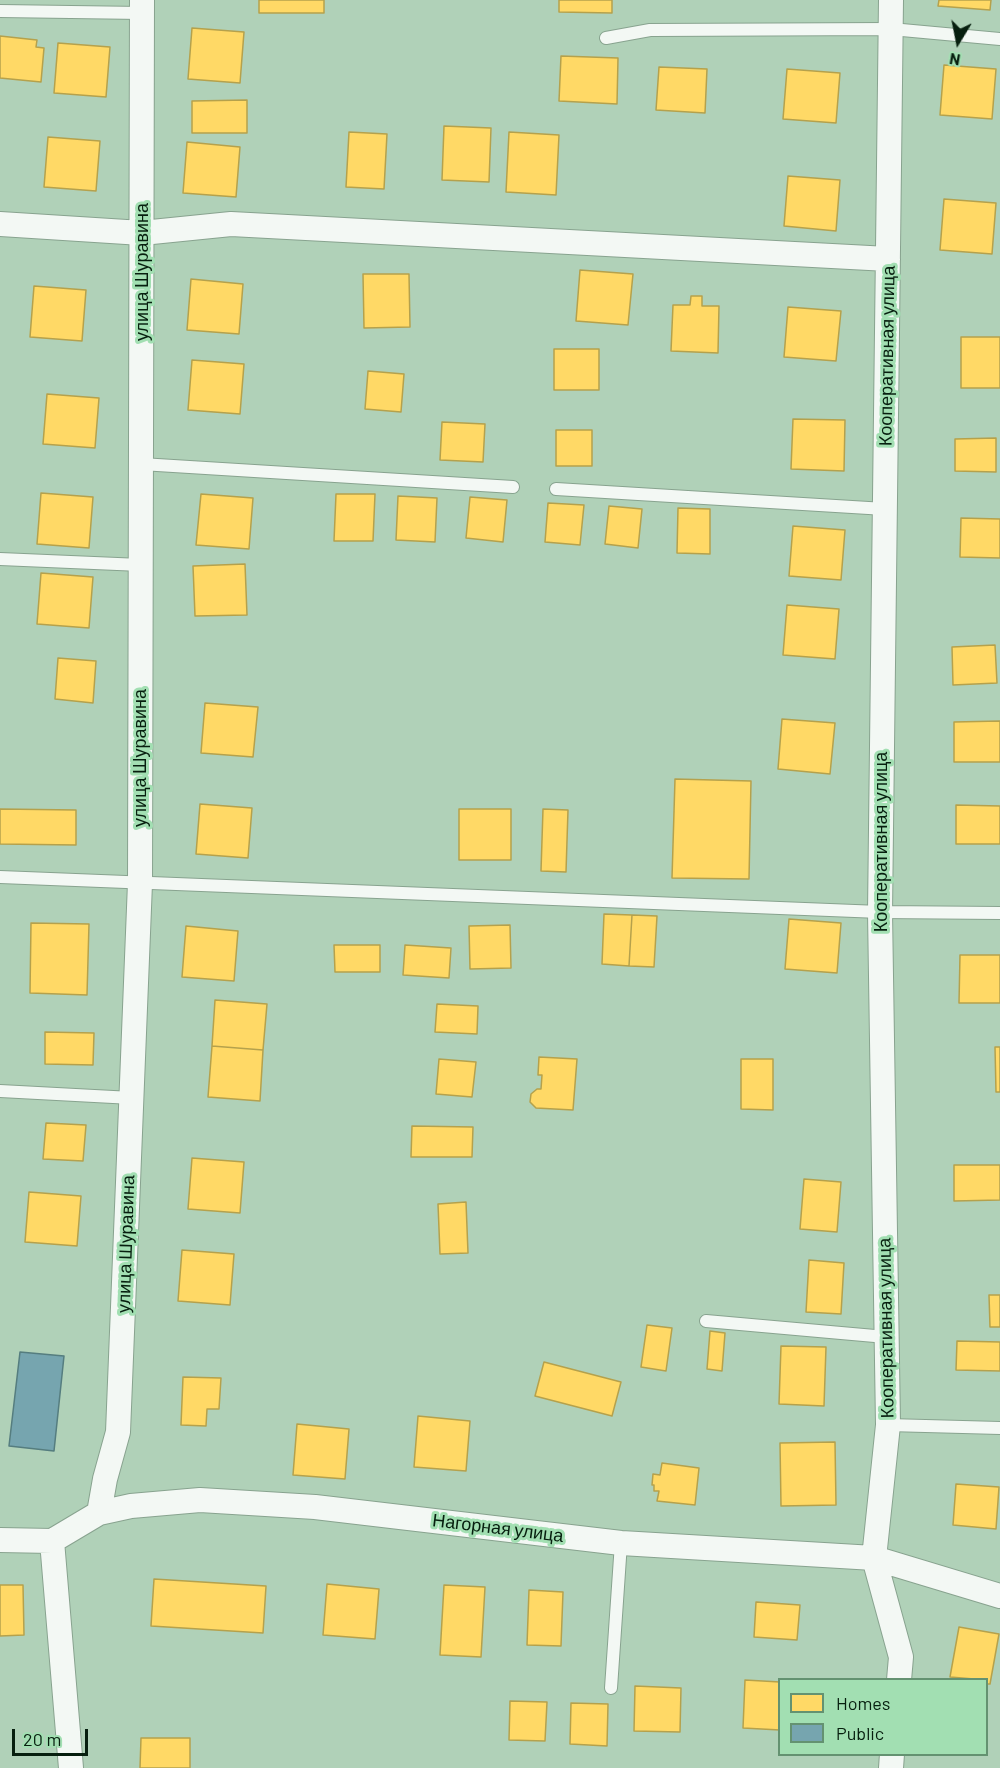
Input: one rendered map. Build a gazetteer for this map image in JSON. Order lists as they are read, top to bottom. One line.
{"streets":{"street":["улица Шуравина","Кооперативная улица","Нагорная улица"]},"crossings":[["улица Шуравина","Нагорная улица"],["Кооперативная улица","Нагорная улица"]],"legend":["Homes","Public"],"scale_bar":"20 m","north":"bottom"}
